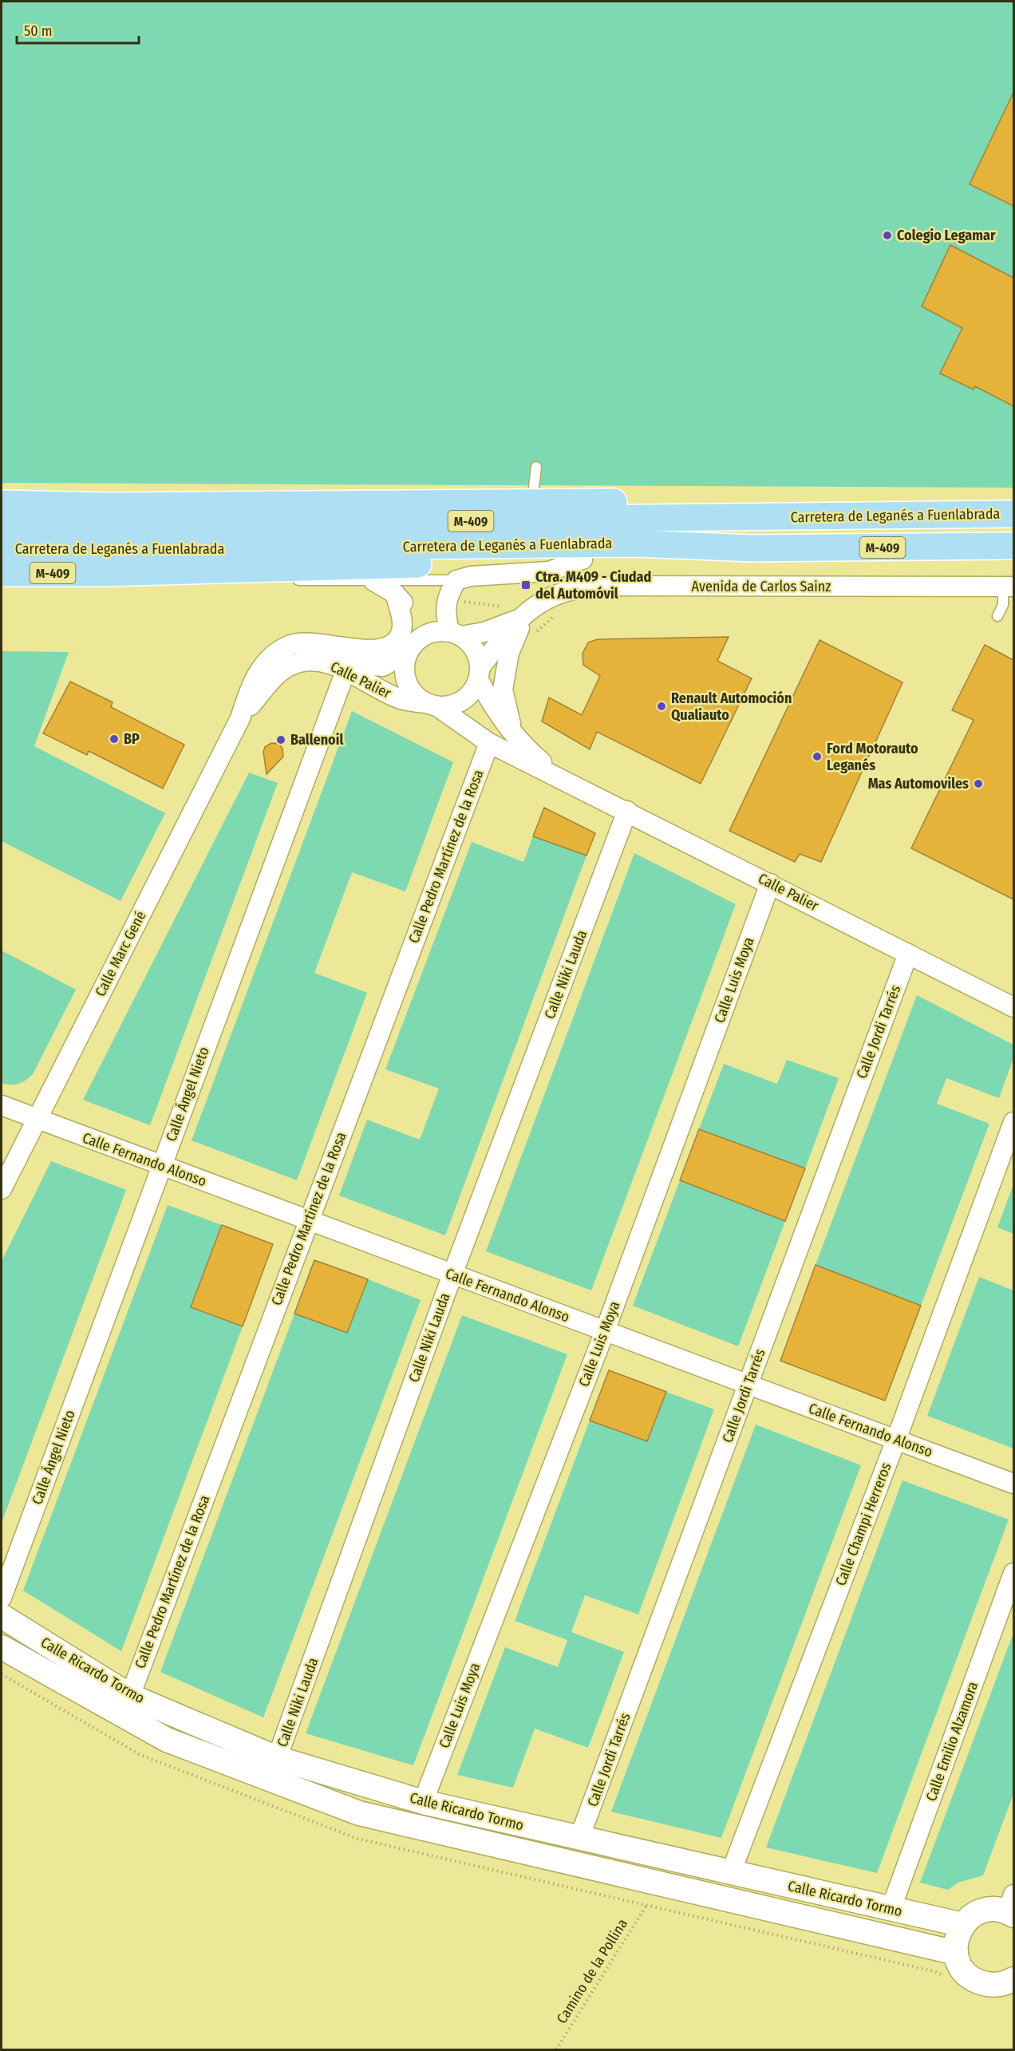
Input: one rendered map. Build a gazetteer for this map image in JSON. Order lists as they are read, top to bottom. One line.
{"streets":{"highway":["Carretera de Leganés a Fuenlabrada","M-409"],"street":["Avenida de Carlos Sainz","Calle Palier","Calle Pedro Martínez de la Rosa","Calle Marc Gené","Calle Niki Lauda","Calle Luis Moya","Calle Jordi Tarrés","Calle Ángel Nieto","Calle Fernando Alonso","Calle Champi Herreros","Calle Ricardo Tormo","Calle Emilio Alzamora"],"path":["Camino de la Pollina"]},"crossings":[["Carretera de Leganés a Fuenlabrada","M-409"],["Avenida de Carlos Sainz","Calle Palier"],["Calle Palier","Calle Pedro Martínez de la Rosa"],["Calle Palier","Calle Marc Gené"],["Calle Palier","Calle Niki Lauda"],["Calle Palier","Calle Luis Moya"],["Calle Palier","Calle Jordi Tarrés"],["Calle Palier","Calle Ángel Nieto"],["Calle Pedro Martínez de la Rosa","Calle Fernando Alonso"],["Calle Pedro Martínez de la Rosa","Calle Ricardo Tormo"],["Calle Marc Gené","Calle Fernando Alonso"],["Calle Niki Lauda","Calle Fernando Alonso"],["Calle Niki Lauda","Calle Ricardo Tormo"],["Calle Luis Moya","Calle Fernando Alonso"],["Calle Luis Moya","Calle Ricardo Tormo"],["Calle Jordi Tarrés","Calle Fernando Alonso"],["Calle Jordi Tarrés","Calle Ricardo Tormo"],["Calle Ángel Nieto","Calle Fernando Alonso"],["Calle Fernando Alonso","Calle Champi Herreros"],["Calle Champi Herreros","Calle Ricardo Tormo"],["Calle Ricardo Tormo","Calle Emilio Alzamora"]],"places":{"other":["Colegio Legamar","Renault Automoción Qualiauto","BP","Ballenoil","Ford Motorauto Leganés","Mas Automoviles"],"transit":["Ctra. M409 - Ciudad del Automóvil"]},"scale_bar":"50 m"}
